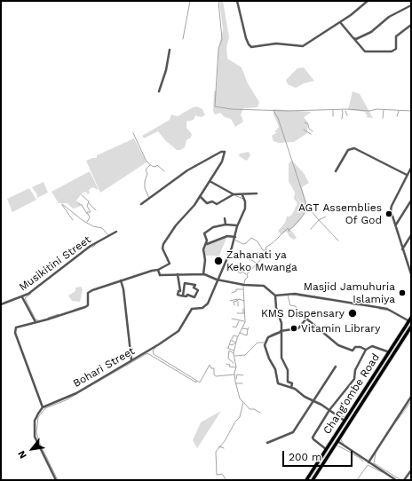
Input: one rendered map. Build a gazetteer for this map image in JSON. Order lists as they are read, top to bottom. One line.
{"streets":{"main road":["Chang'ombe Road"],"street":["Musikitini Street","Bohari Street"]},"places":["AGT Assemblies Of God","Zahanati ya Keko Mwanga","Masjid Jamuhuria Islamiya","KMS Dispensary","Vitamin Library"],"scale_bar":"200 m","north":"bottom left"}
